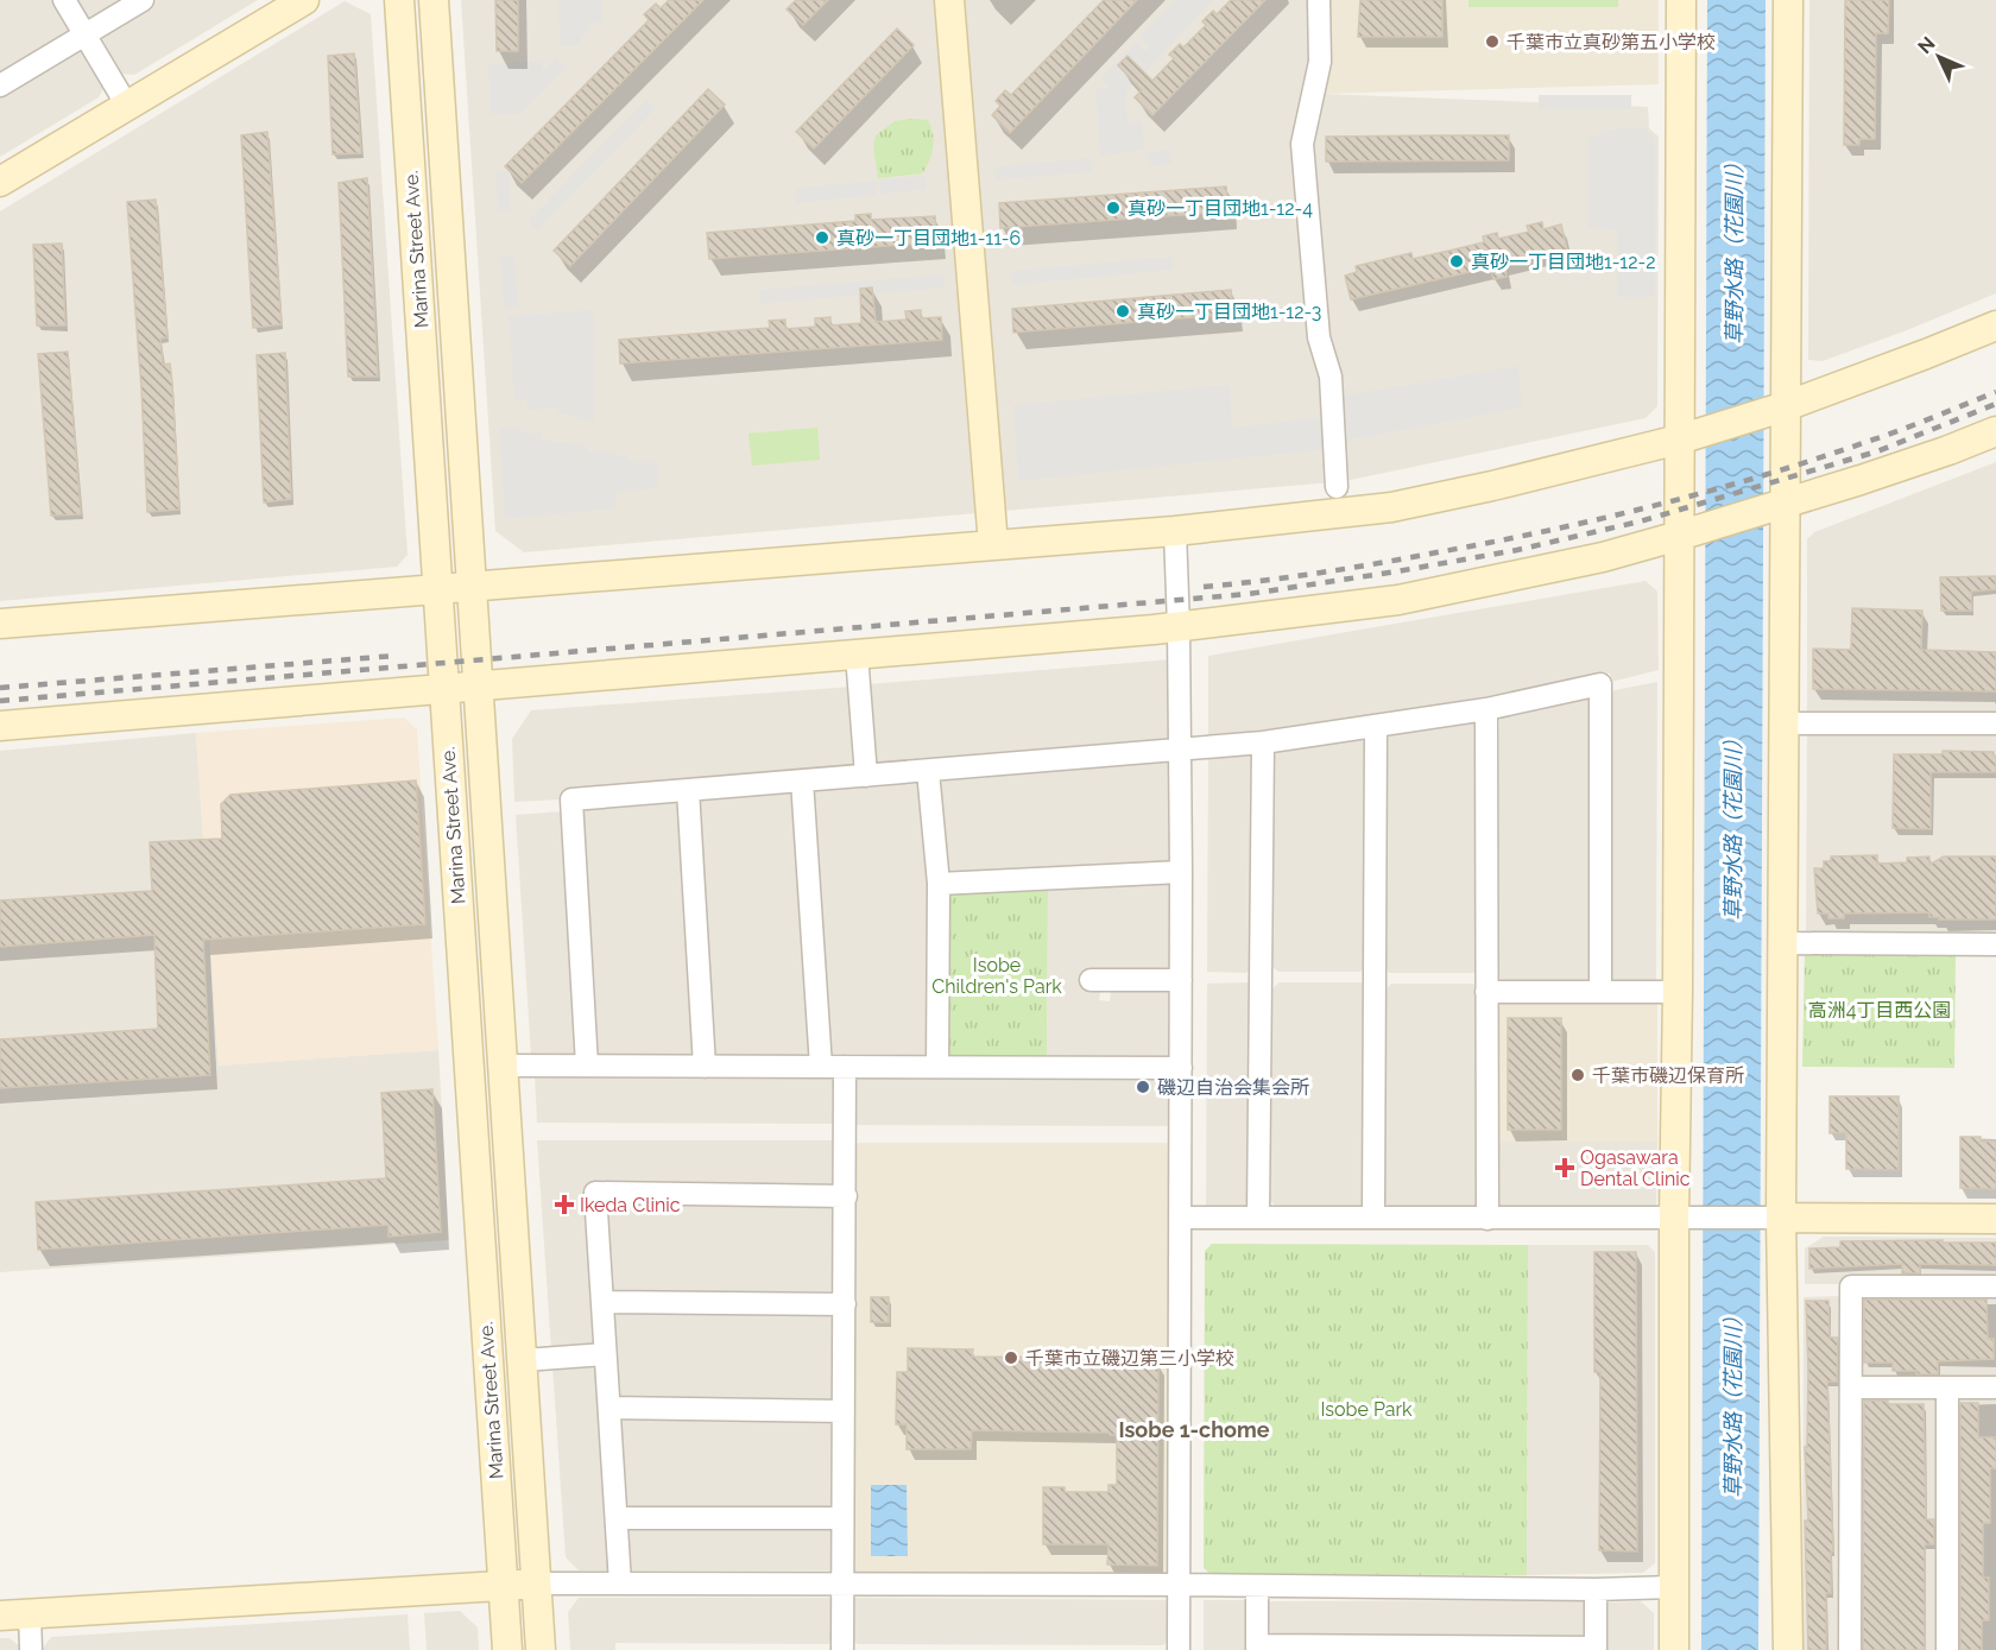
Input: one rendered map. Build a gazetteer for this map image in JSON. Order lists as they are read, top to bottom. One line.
{"streets":{"street":["Marina Street Ave."]},"districts":["Isobe 1-chome"],"water":["草野水路（花園川）"],"parks":["Isobe Children's Park","高洲4丁目西公園","Isobe Park"],"places":{"other":["千葉市立真砂第五小学校","真砂一丁目団地1-12-4","真砂一丁目団地1-11-6","真砂一丁目団地1-12-2","真砂一丁目団地1-12-3","千葉市磯辺保育所","磯辺自治会集会所","千葉市立磯辺第三小学校"],"health":["Ogasawara Dental Clinic","Ikeda Clinic"]},"north":"top left"}
